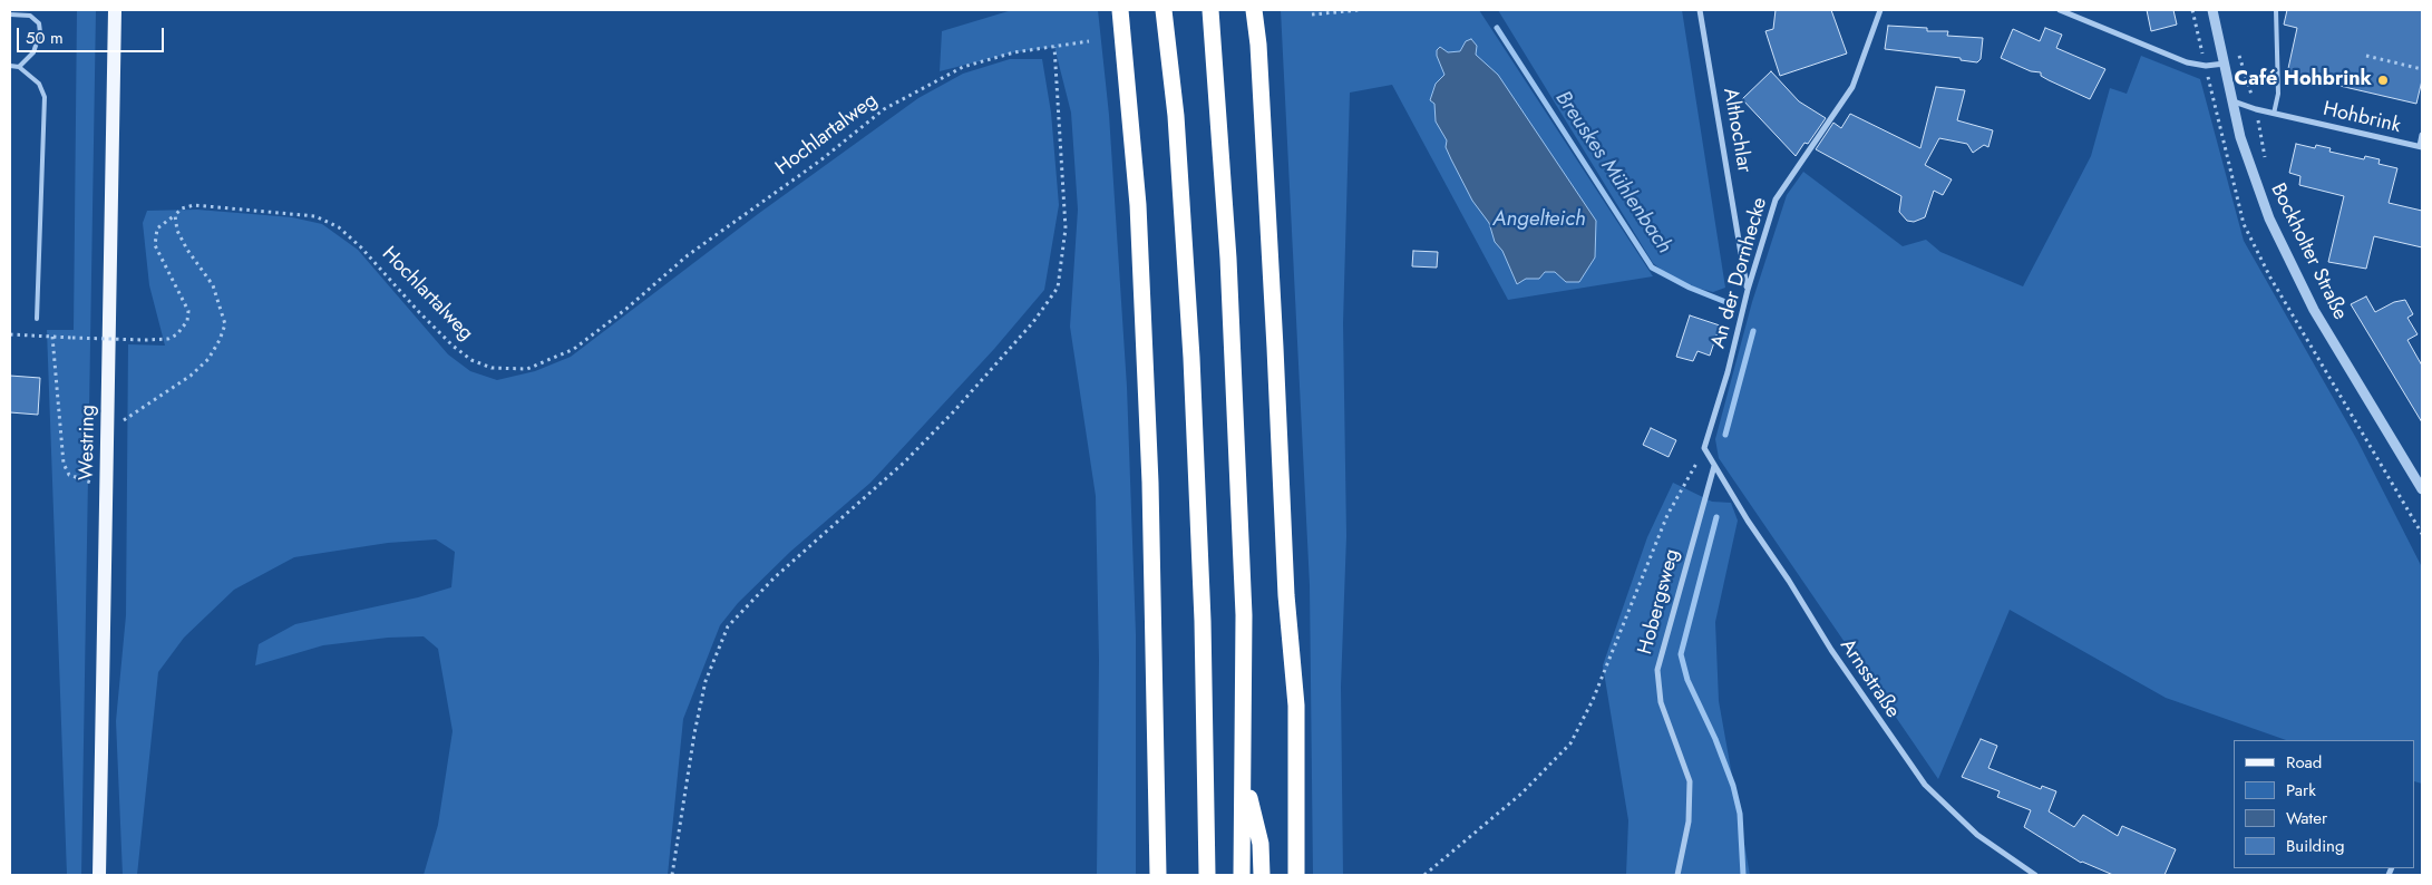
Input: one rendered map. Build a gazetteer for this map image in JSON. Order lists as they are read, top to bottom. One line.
{"streets":{"main road":["Westring"],"street":["Hohbrink","Althochlar","Bockholter Straße","An der Dornhecke","Hobergsweg","Arnsstraße"],"path":["Hochlartalweg"]},"crossings":[["Hohbrink","Bockholter Straße"],["Althochlar","An der Dornhecke"],["Hobergsweg","Arnsstraße"]],"water":["Breuskes Mühlenbach","Angelteich"],"places":["Café Hohbrink"],"legend":["Road","Park","Water","Building"],"scale_bar":"50 m"}
